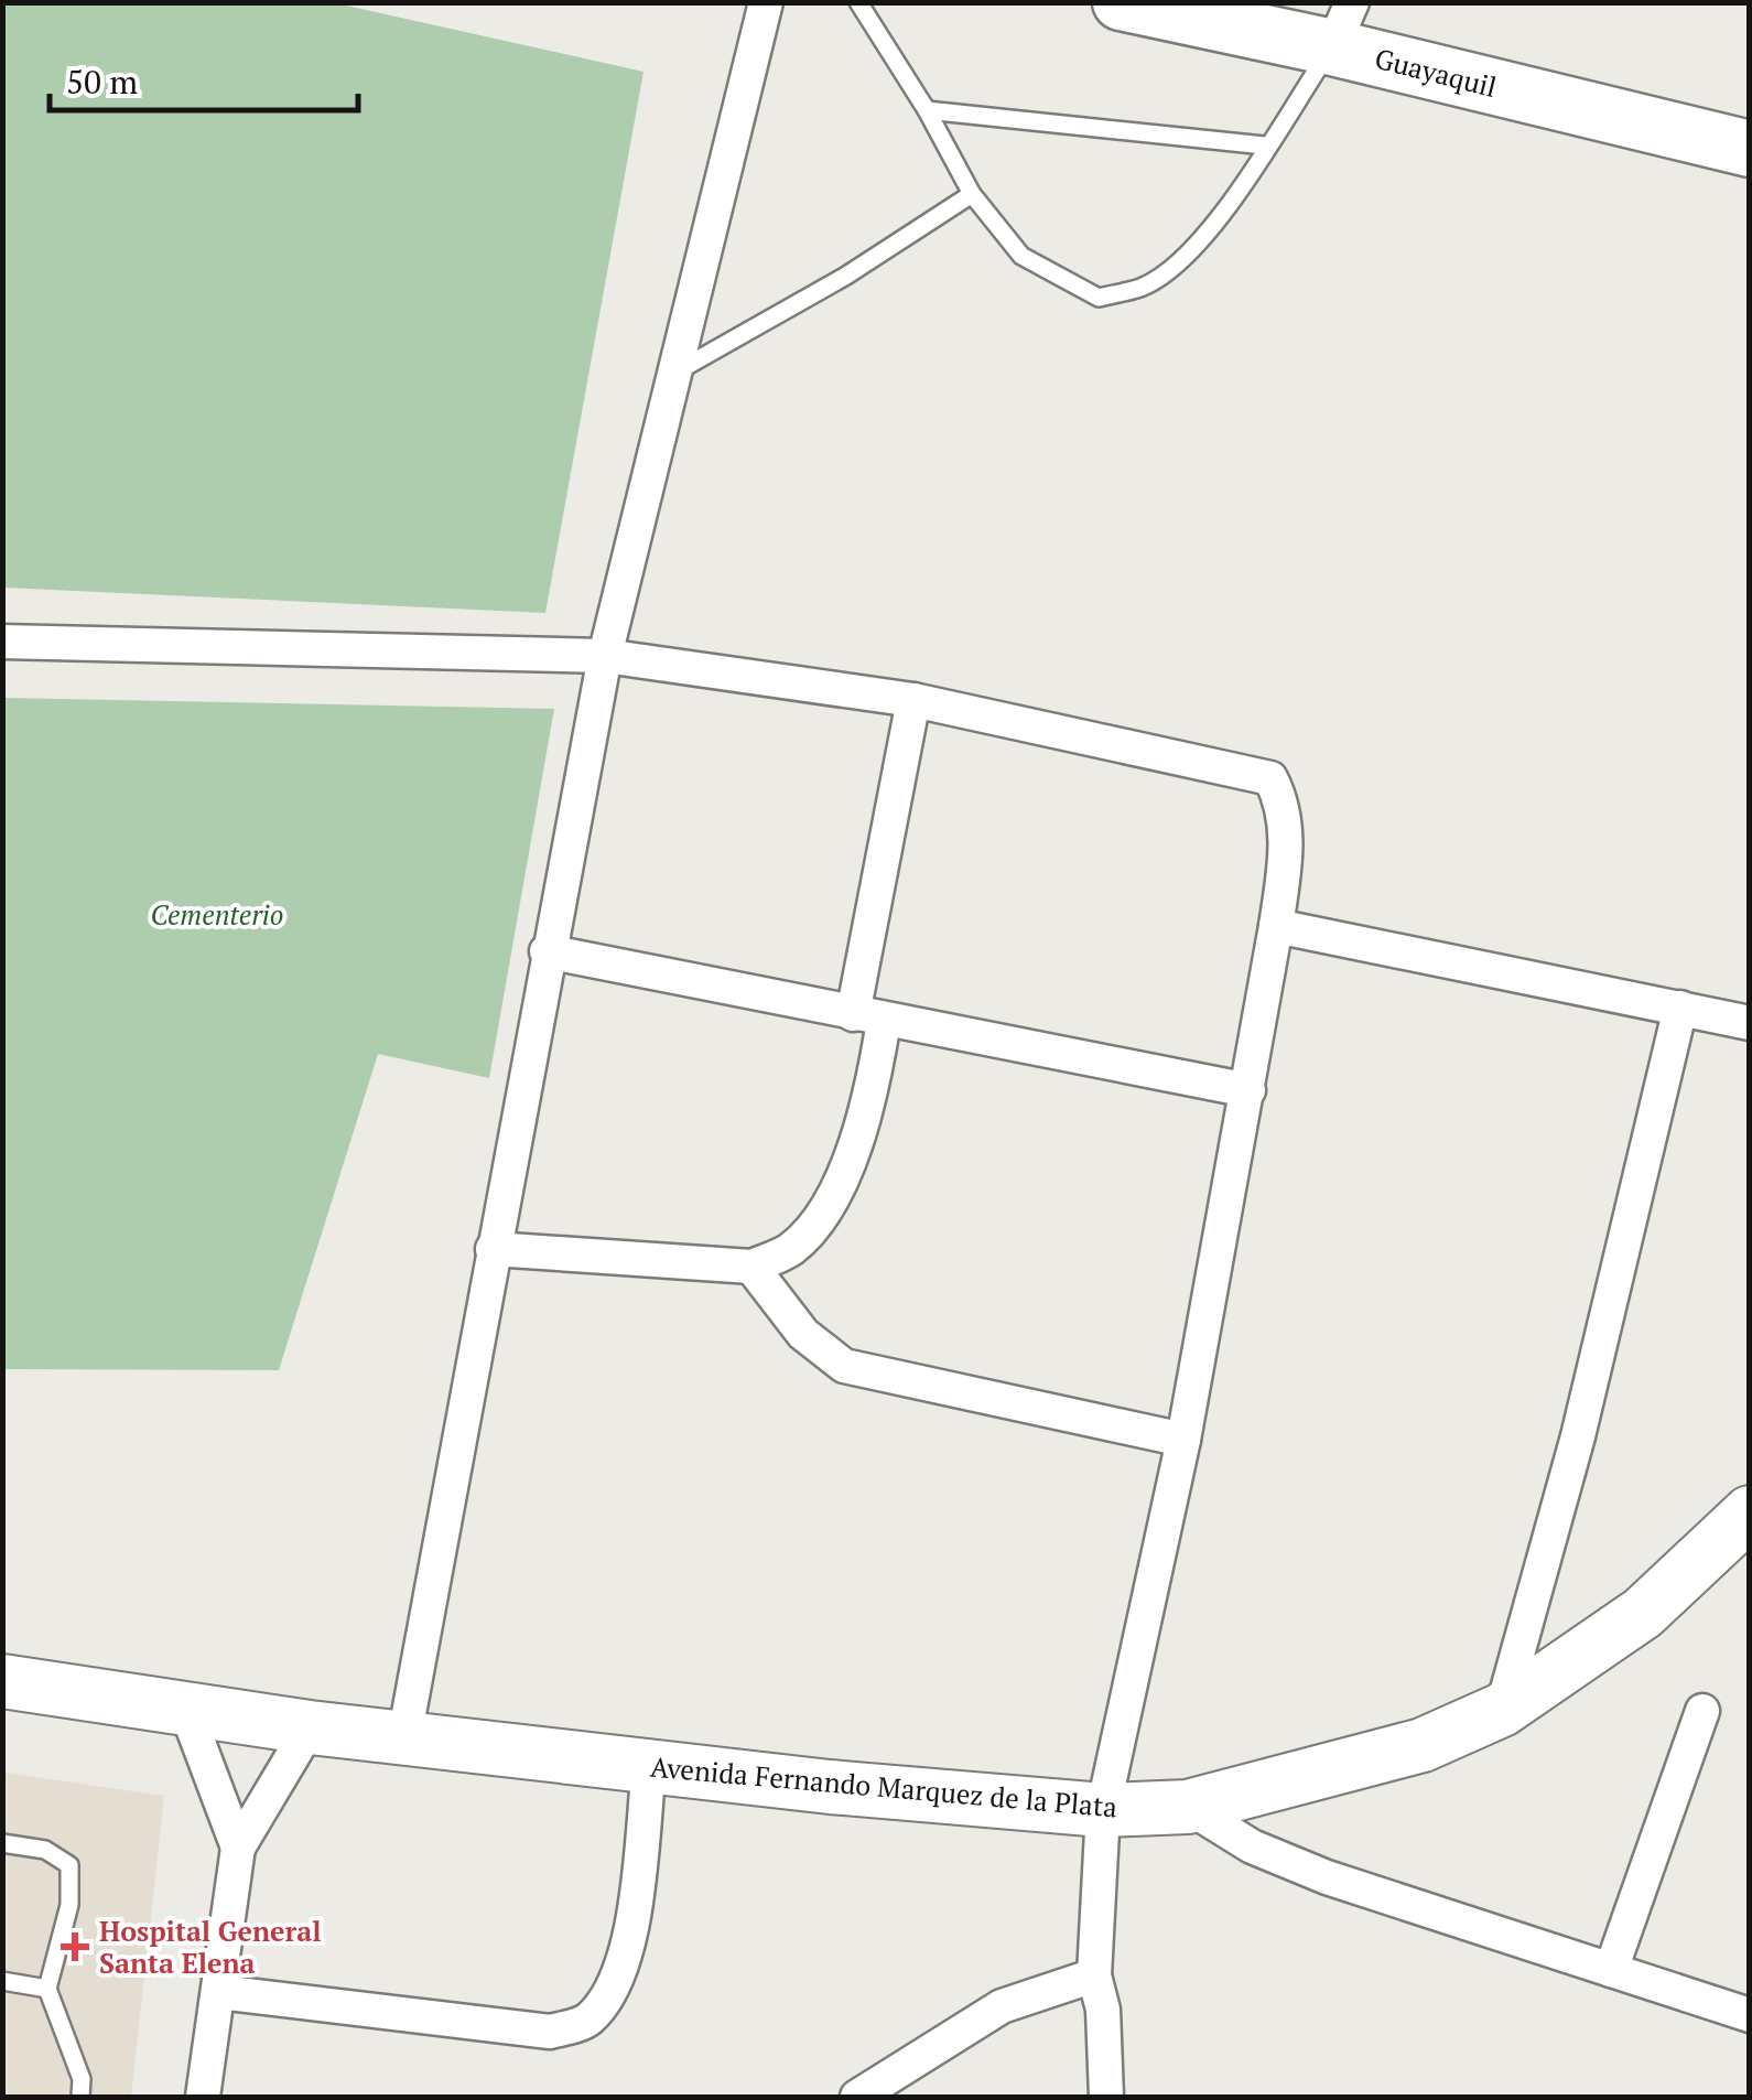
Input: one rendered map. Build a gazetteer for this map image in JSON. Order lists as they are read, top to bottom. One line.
{"streets":{"highway":["Guayaquil"],"main road":["Avenida Fernando Marquez de la Plata"]},"parks":["Cementerio"],"places":{"health":["Hospital General Santa Elena"]},"scale_bar":"50 m"}
